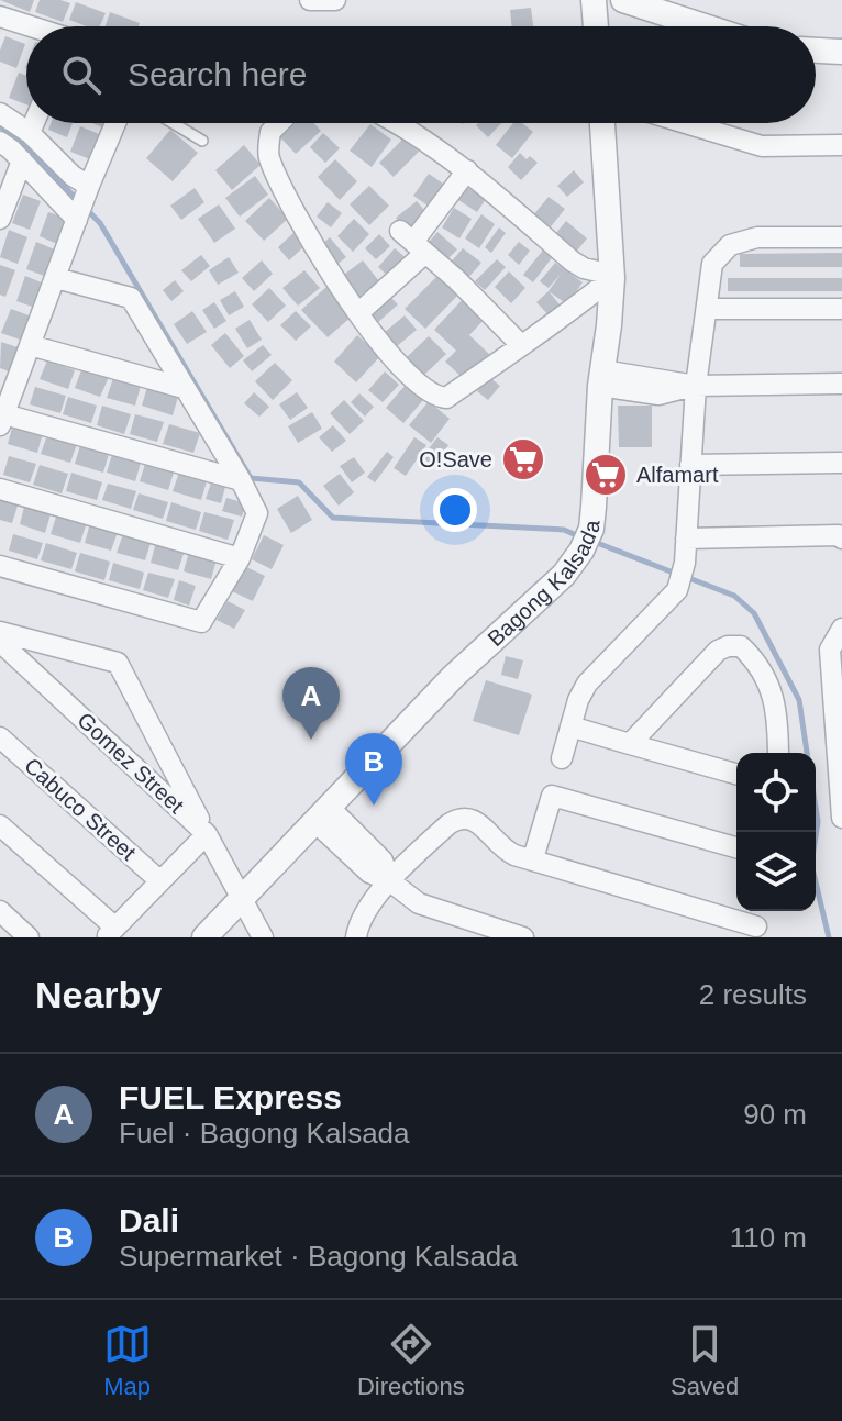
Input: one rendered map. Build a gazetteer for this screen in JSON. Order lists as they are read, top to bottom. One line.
{"streets":{"street":["Bagong Kalsada","Gomez Street","Cabuco Street"]},"crossings":[["Bagong Kalsada","Gomez Street"]],"places":{"supermarket":["O!Save","Alfamart"]},"page":{"search":"Search here","pins":["A","B"],"heading":["Nearby","2 results"],"list":[{"mark":"A","name":"FUEL Express","note":"Fuel · Bagong Kalsada","value":"90 m"},{"mark":"B","name":"Dali","note":"Supermarket · Bagong Kalsada","value":"110 m"}],"nav":["Map","Directions","Saved"]}}
